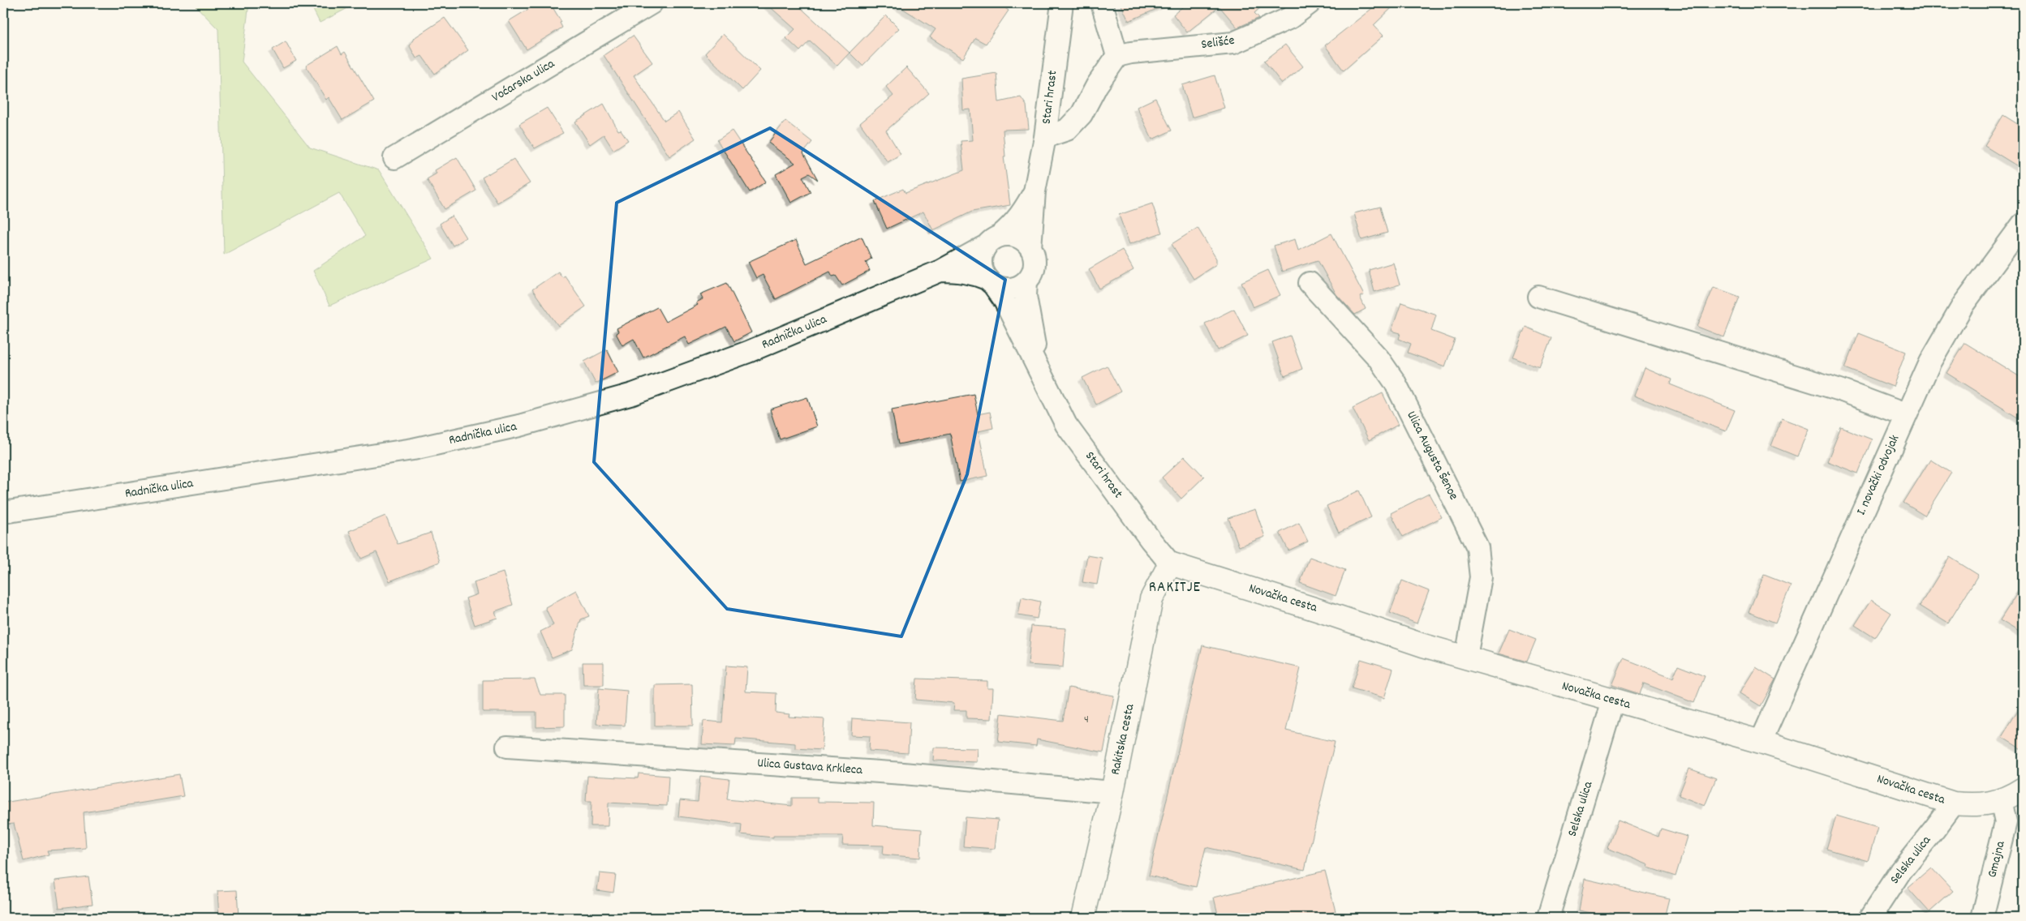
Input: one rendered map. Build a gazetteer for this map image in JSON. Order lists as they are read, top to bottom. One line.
{"streets":{"street":["Selišće","Voćarska ulica","Stari hrast","Radnička ulica","Ulica Augusta Šenoe","I. novački odvojak","Novačka cesta","Rakitska cesta","Ulica Gustava Krkleca","Selska ulica","Gmajna"]},"crossings":[["Stari hrast","Radnička ulica"],["Stari hrast","Novačka cesta"],["Stari hrast","Rakitska cesta"],["Ulica Augusta Šenoe","Novačka cesta"],["I. novački odvojak","Novačka cesta"],["Novačka cesta","Rakitska cesta"],["Novačka cesta","Selska ulica"],["Novačka cesta","Gmajna"],["Rakitska cesta","Ulica Gustava Krkleca"]],"districts":["RAKITJE"],"house_numbers":["4"]}
